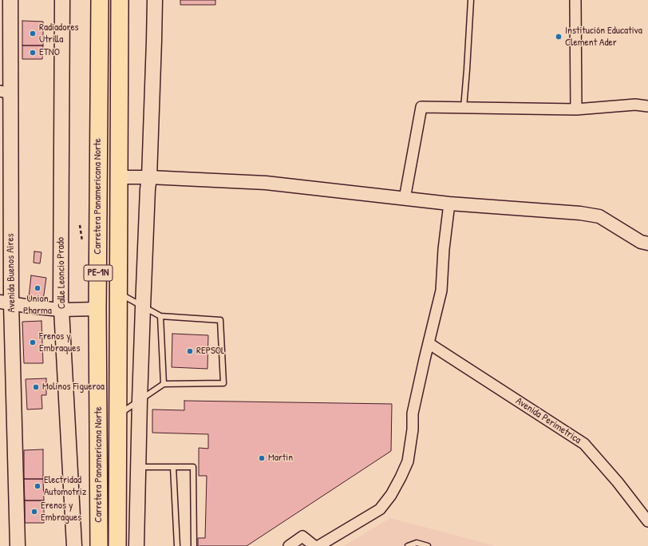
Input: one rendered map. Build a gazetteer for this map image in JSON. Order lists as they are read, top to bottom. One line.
{"streets":{"highway":["Carretera Panamericana Norte","PE-1N"],"main road":["Avenida Buenos Aires","Calle Leoncio Prado"],"street":["Avenida Perimetrica"]},"places":["Radiadores Utrilla","Institución Educativa Clement Ader","ETNO","Union Pharma","Frenos y Embraques","REPSOL","Molinos Figueroa","Martin","Electridad Automotriz","Erenos y Embragues"]}
